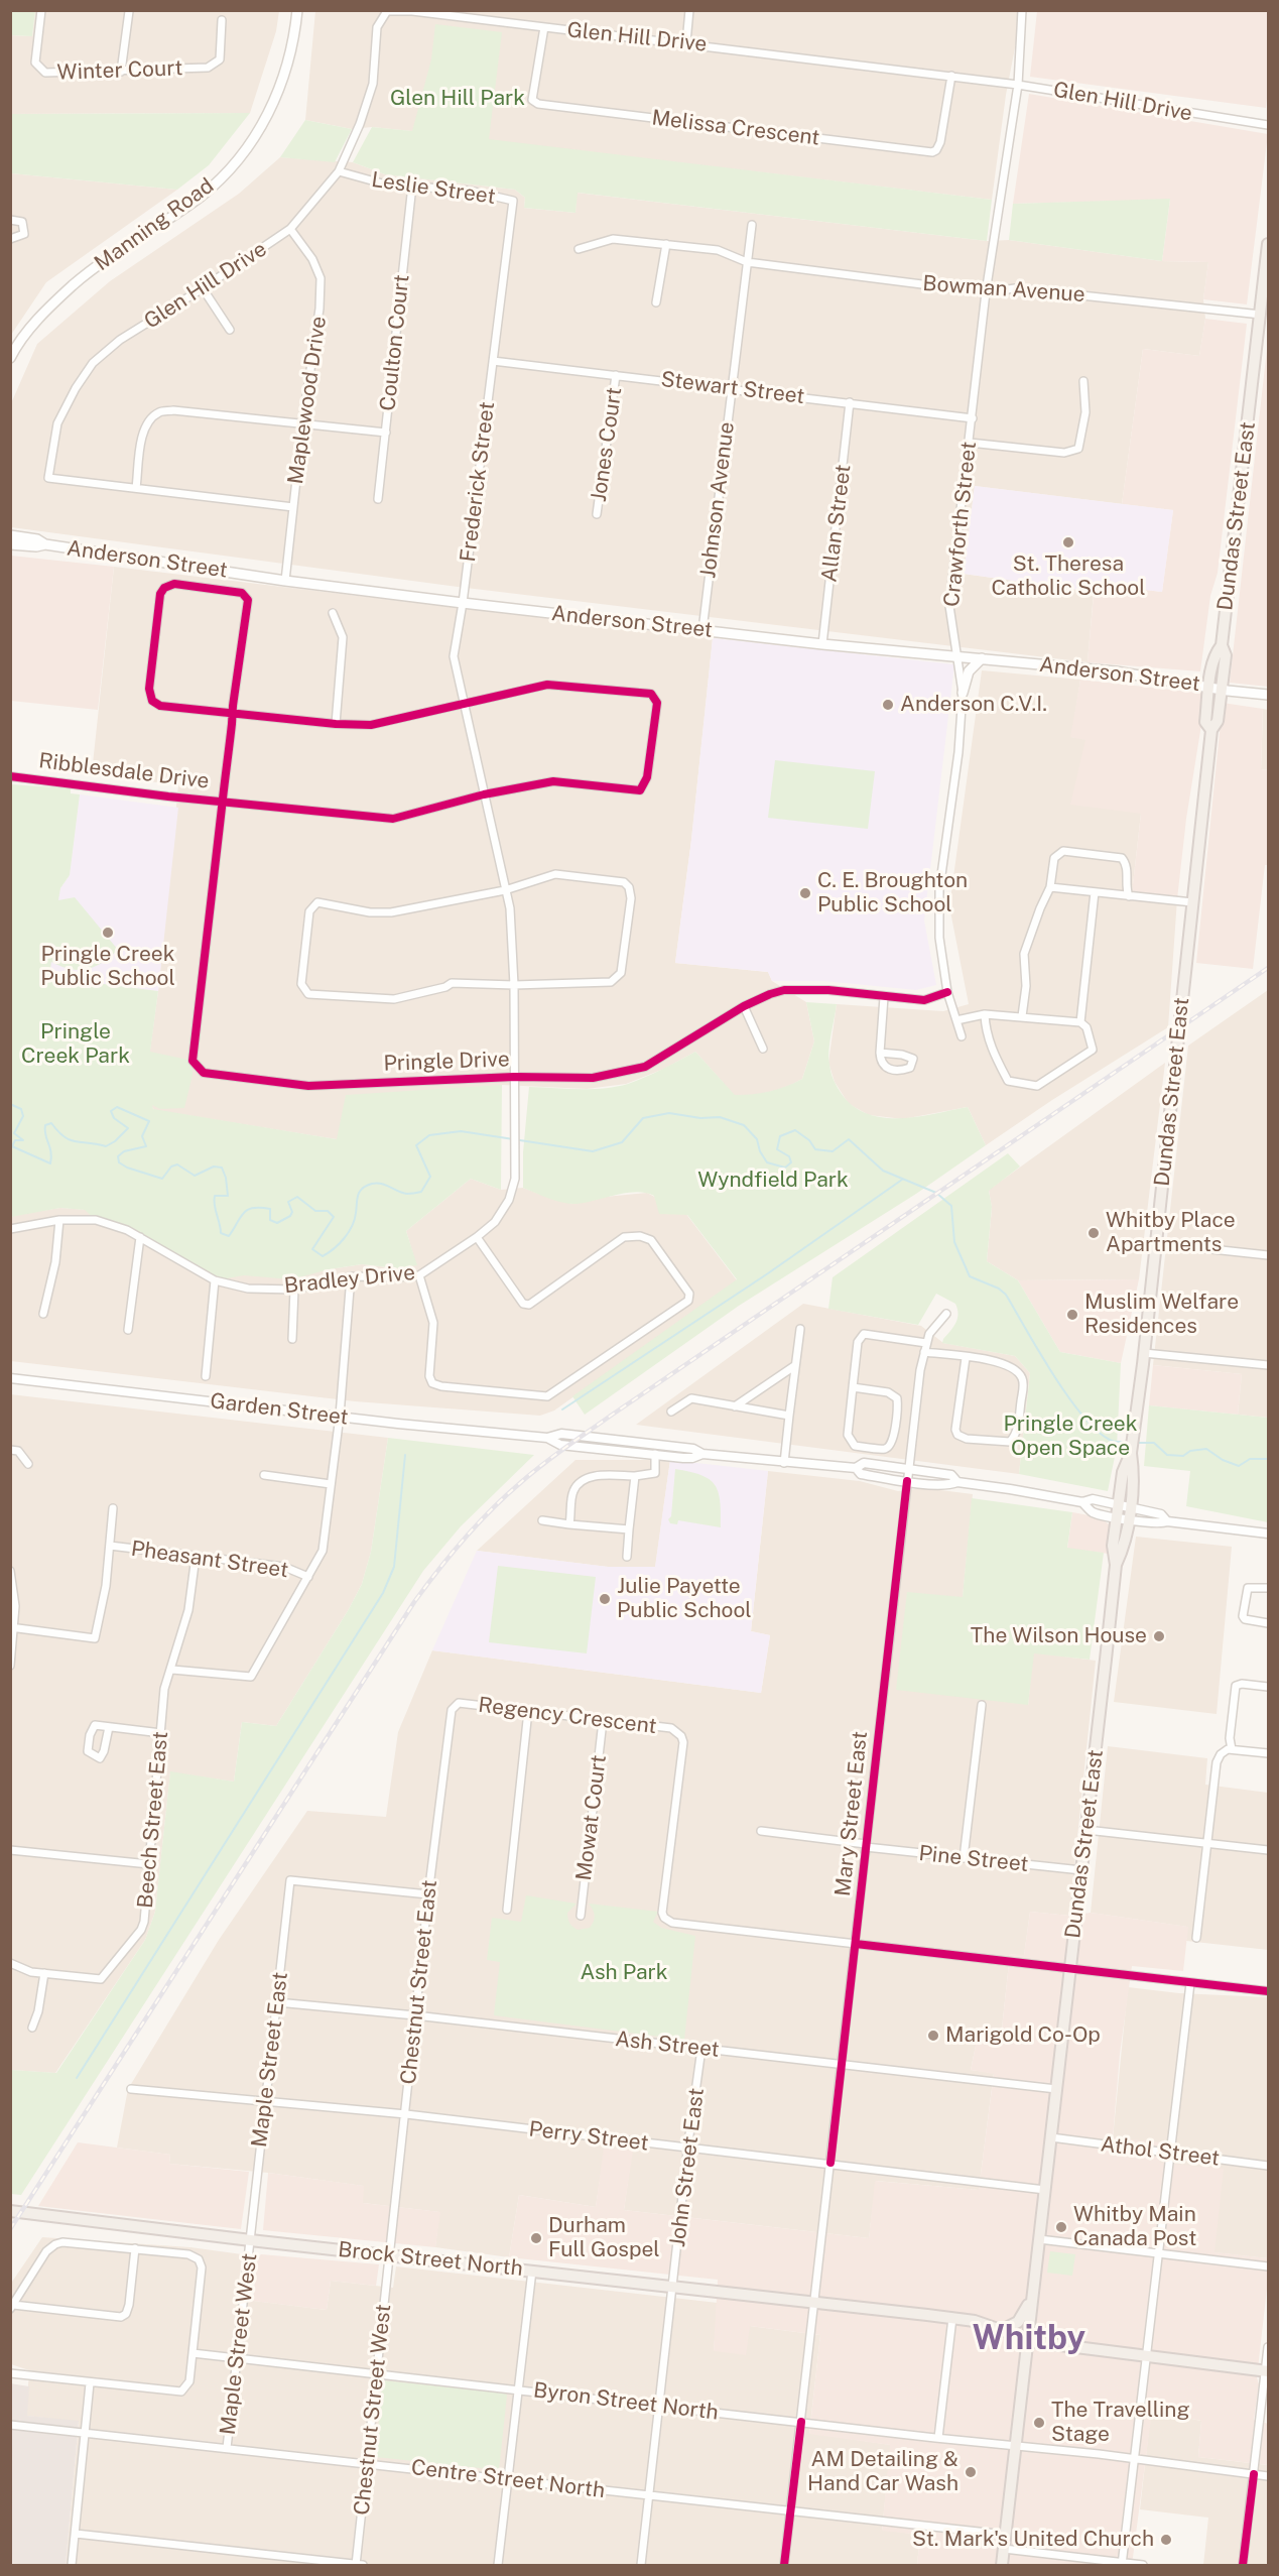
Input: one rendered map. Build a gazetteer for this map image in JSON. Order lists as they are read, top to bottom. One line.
{"streets":{"main road":["Manning Road","Dundas Street East","Anderson Street","Brock Street North"],"street":["Glen Hill Drive","Winter Court","Melissa Crescent","Leslie Street","Bowman Avenue","Coulton Court","Stewart Street","Maplewood Drive","Jones Court","Frederick Street","Johnson Avenue","Allan Street","Crawforth Street","Ribblesdale Drive","Pringle Drive","Bradley Drive","Garden Street","Pheasant Street","Regency Crescent","Mary Street East","Mowat Court","Beech Street East","Pine Street","Chestnut Street East","Ash Street","Maple Street East","Perry Street","Athol Street","John Street East","Maple Street West","Byron Street North","Chestnut Street West","Centre Street North"]},"crossings":[["Glen Hill Drive","Melissa Crescent"],["Glen Hill Drive","Leslie Street"],["Glen Hill Drive","Maplewood Drive"],["Glen Hill Drive","Crawforth Street"],["Leslie Street","Coulton Court"],["Leslie Street","Stewart Street"],["Leslie Street","Frederick Street"],["Bowman Avenue","Johnson Avenue"],["Bowman Avenue","Dundas Street East"],["Bowman Avenue","Crawforth Street"],["Stewart Street","Jones Court"],["Stewart Street","Frederick Street"],["Stewart Street","Johnson Avenue"],["Stewart Street","Allan Street"],["Stewart Street","Crawforth Street"],["Maplewood Drive","Anderson Street"],["Frederick Street","Anderson Street"],["Frederick Street","Bradley Drive"],["Johnson Avenue","Anderson Street"],["Dundas Street East","Anderson Street"],["Dundas Street East","Garden Street"],["Dundas Street East","Pine Street"],["Dundas Street East","Ash Street"],["Dundas Street East","Perry Street"],["Dundas Street East","Athol Street"],["Dundas Street East","Brock Street North"],["Dundas Street East","Byron Street North"],["Dundas Street East","Centre Street North"],["Allan Street","Anderson Street"],["Crawforth Street","Anderson Street"],["Crawforth Street","Pringle Drive"],["Anderson Street","Bradley Drive"],["Ribblesdale Drive","Pringle Drive"],["Ribblesdale Drive","Bradley Drive"],["Pringle Drive","Bradley Drive"],["Garden Street","Mary Street East"],["Pheasant Street","Beech Street East"],["Regency Crescent","Mary Street East"],["Regency Crescent","Mowat Court"],["Regency Crescent","Chestnut Street East"],["Mary Street East","Pine Street"],["Mary Street East","Ash Street"],["Mary Street East","Perry Street"],["Mary Street East","Brock Street North"],["Mary Street East","Byron Street North"],["Mary Street East","Centre Street North"],["Chestnut Street East","Ash Street"],["Chestnut Street East","Maple Street East"],["Chestnut Street East","Perry Street"],["Chestnut Street East","Brock Street North"],["Chestnut Street East","Chestnut Street West"],["Ash Street","Maple Street East"],["Ash Street","John Street East"],["Maple Street East","Perry Street"],["Maple Street East","Brock Street North"],["Maple Street East","Maple Street West"],["Perry Street","John Street East"],["John Street East","Brock Street North"],["John Street East","Byron Street North"],["John Street East","Centre Street North"],["Brock Street North","Maple Street West"],["Brock Street North","Chestnut Street West"],["Maple Street West","Byron Street North"],["Maple Street West","Centre Street North"],["Byron Street North","Chestnut Street West"],["Chestnut Street West","Centre Street North"]],"districts":["Whitby"],"parks":["Glen Hill Park","Pringle Creek Park","Wyndfield Park","Pringle Creek Open Space","Ash Park"],"places":["St. Theresa Catholic School","Anderson C.V.I.","C. E. Broughton Public School","Pringle Creek Public School","Whitby Place Apartments","Muslim Welfare Residences","Julie Payette Public School","The Wilson House","Marigold Co-Op","Whitby Main Canada Post","Durham Full Gospel","The Travelling Stage","AM Detailing & Hand Car Wash","St. Mark's United Church"]}
